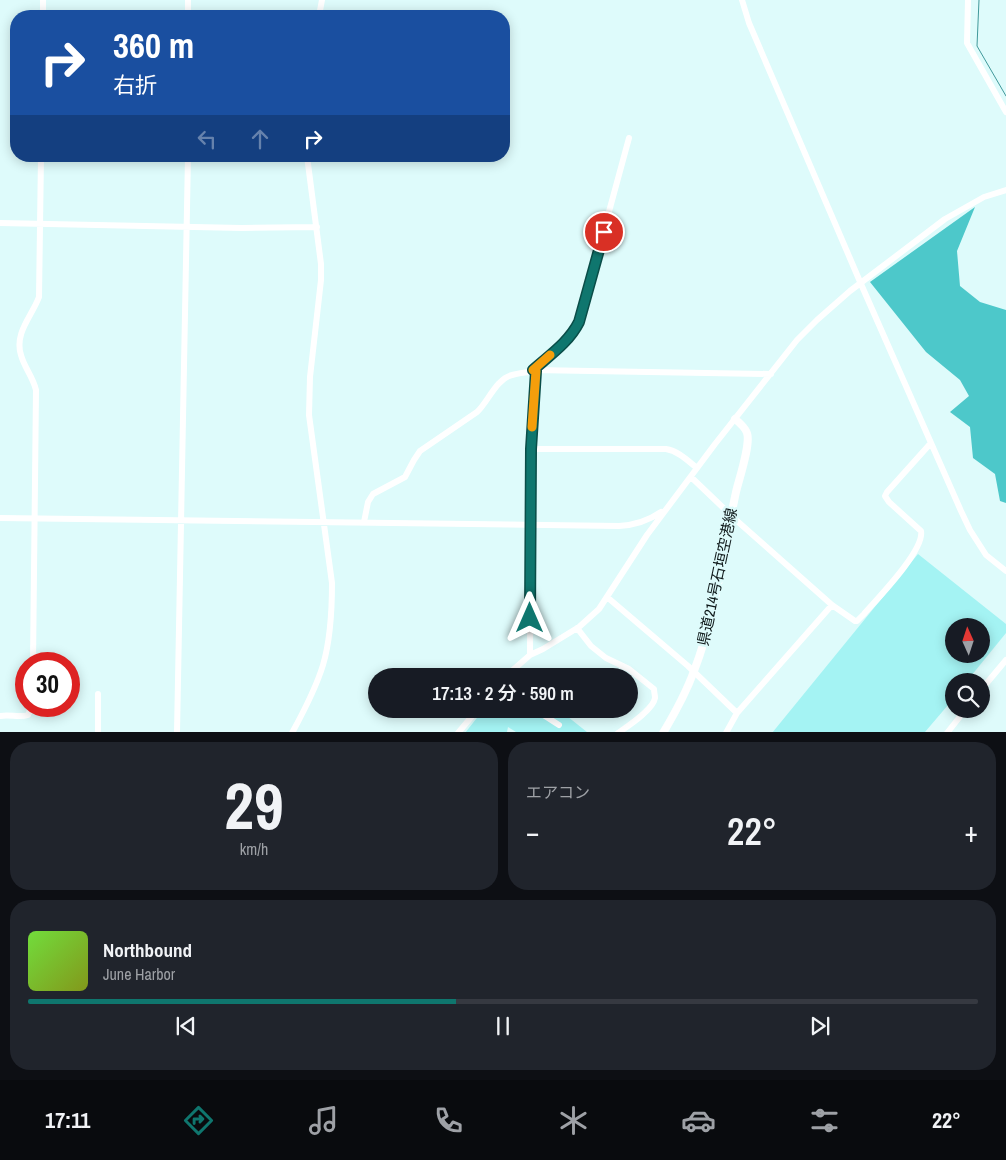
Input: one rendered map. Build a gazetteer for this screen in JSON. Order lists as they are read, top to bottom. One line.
{"streets":{"main road":["県道214号石垣空港線"]},"north":"top","page":{"turn":["360 m","右折"],"limit":"30","trip":"17:13 · 2 分 · 590 m","tile":[["29","km/h"],"エアコン"],"heat":["−","22°","+"],"song":["Northbound","June Harbor"],"tabs":["17:11","22°"]}}
